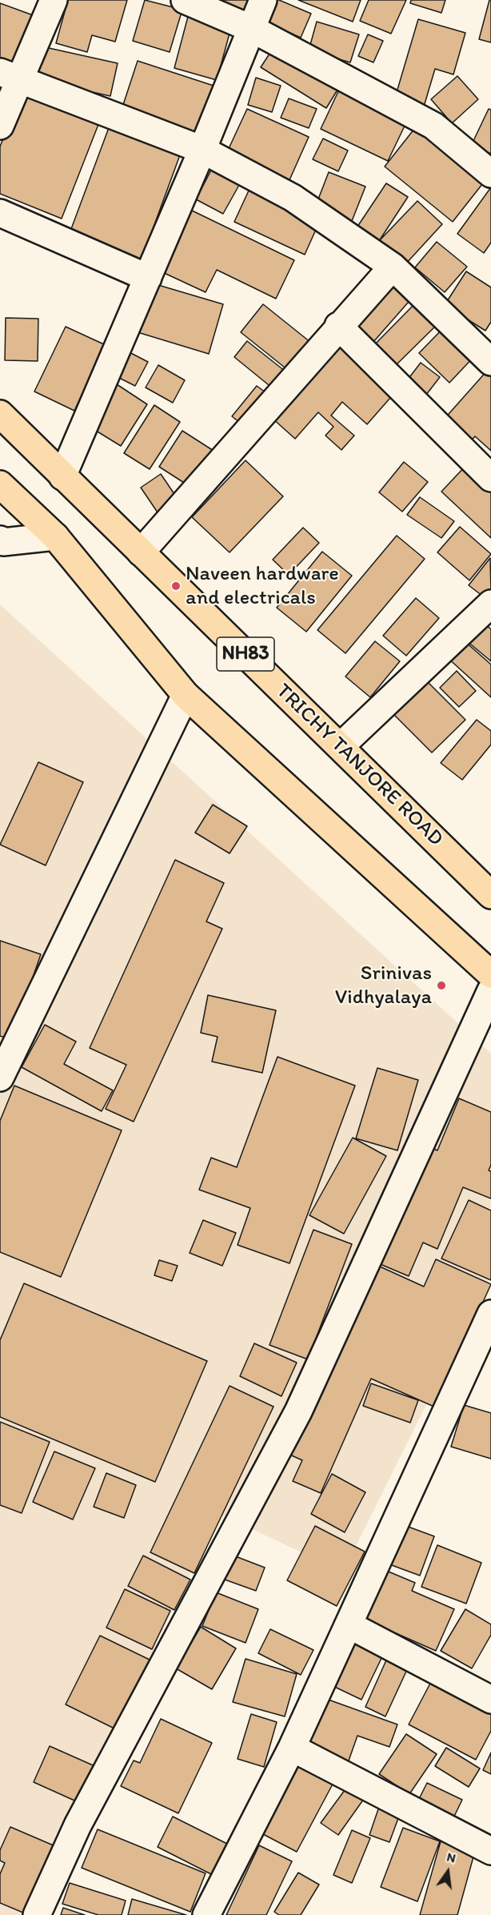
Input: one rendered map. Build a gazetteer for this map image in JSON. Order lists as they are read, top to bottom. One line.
{"streets":{"highway":["NH83","TRICHY TANJORE ROAD"]},"places":["Naveen hardware and electricals","Srinivas Vidhyalaya"],"north":"top"}
